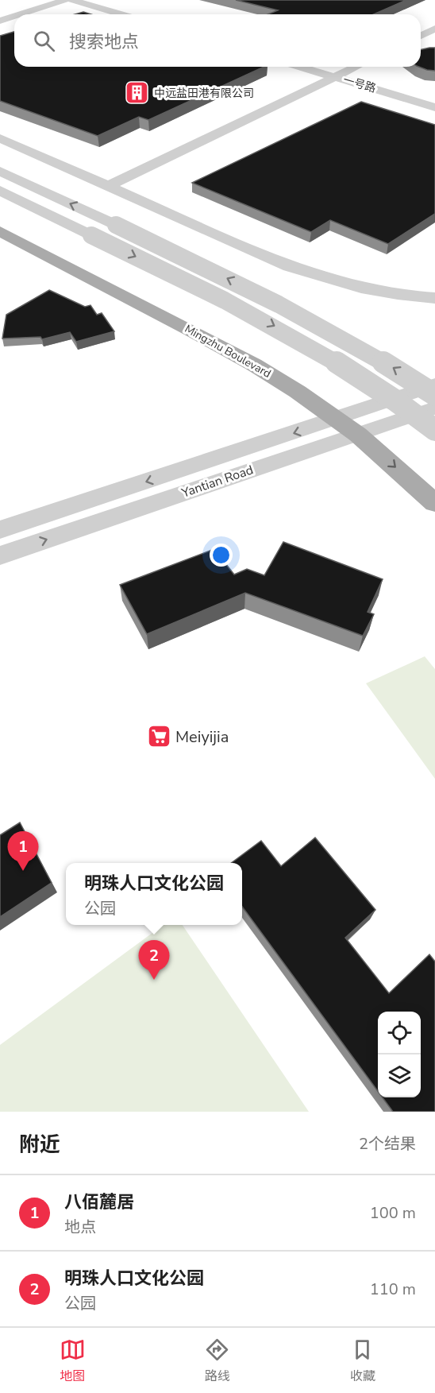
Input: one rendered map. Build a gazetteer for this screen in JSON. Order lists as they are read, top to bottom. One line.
{"streets":{"main road":["Mingzhu Boulevard"],"street":["一号路","Yantian Road"]},"crossings":[["Mingzhu Boulevard","Yantian Road"]],"places":{"building":["中远盐田港有限公司"],"supermarket":["Meiyijia"]},"page":{"search":"搜索地点","pins":["1","2"],"popup":["明珠人口文化公园","公园"],"heading":["附近","2个结果"],"list":[{"mark":"1","name":"八佰麓居","note":"地点","value":"100 m"},{"mark":"2","name":"明珠人口文化公园","note":"公园","value":"110 m"}],"nav":["地图","路线","收藏"]}}
